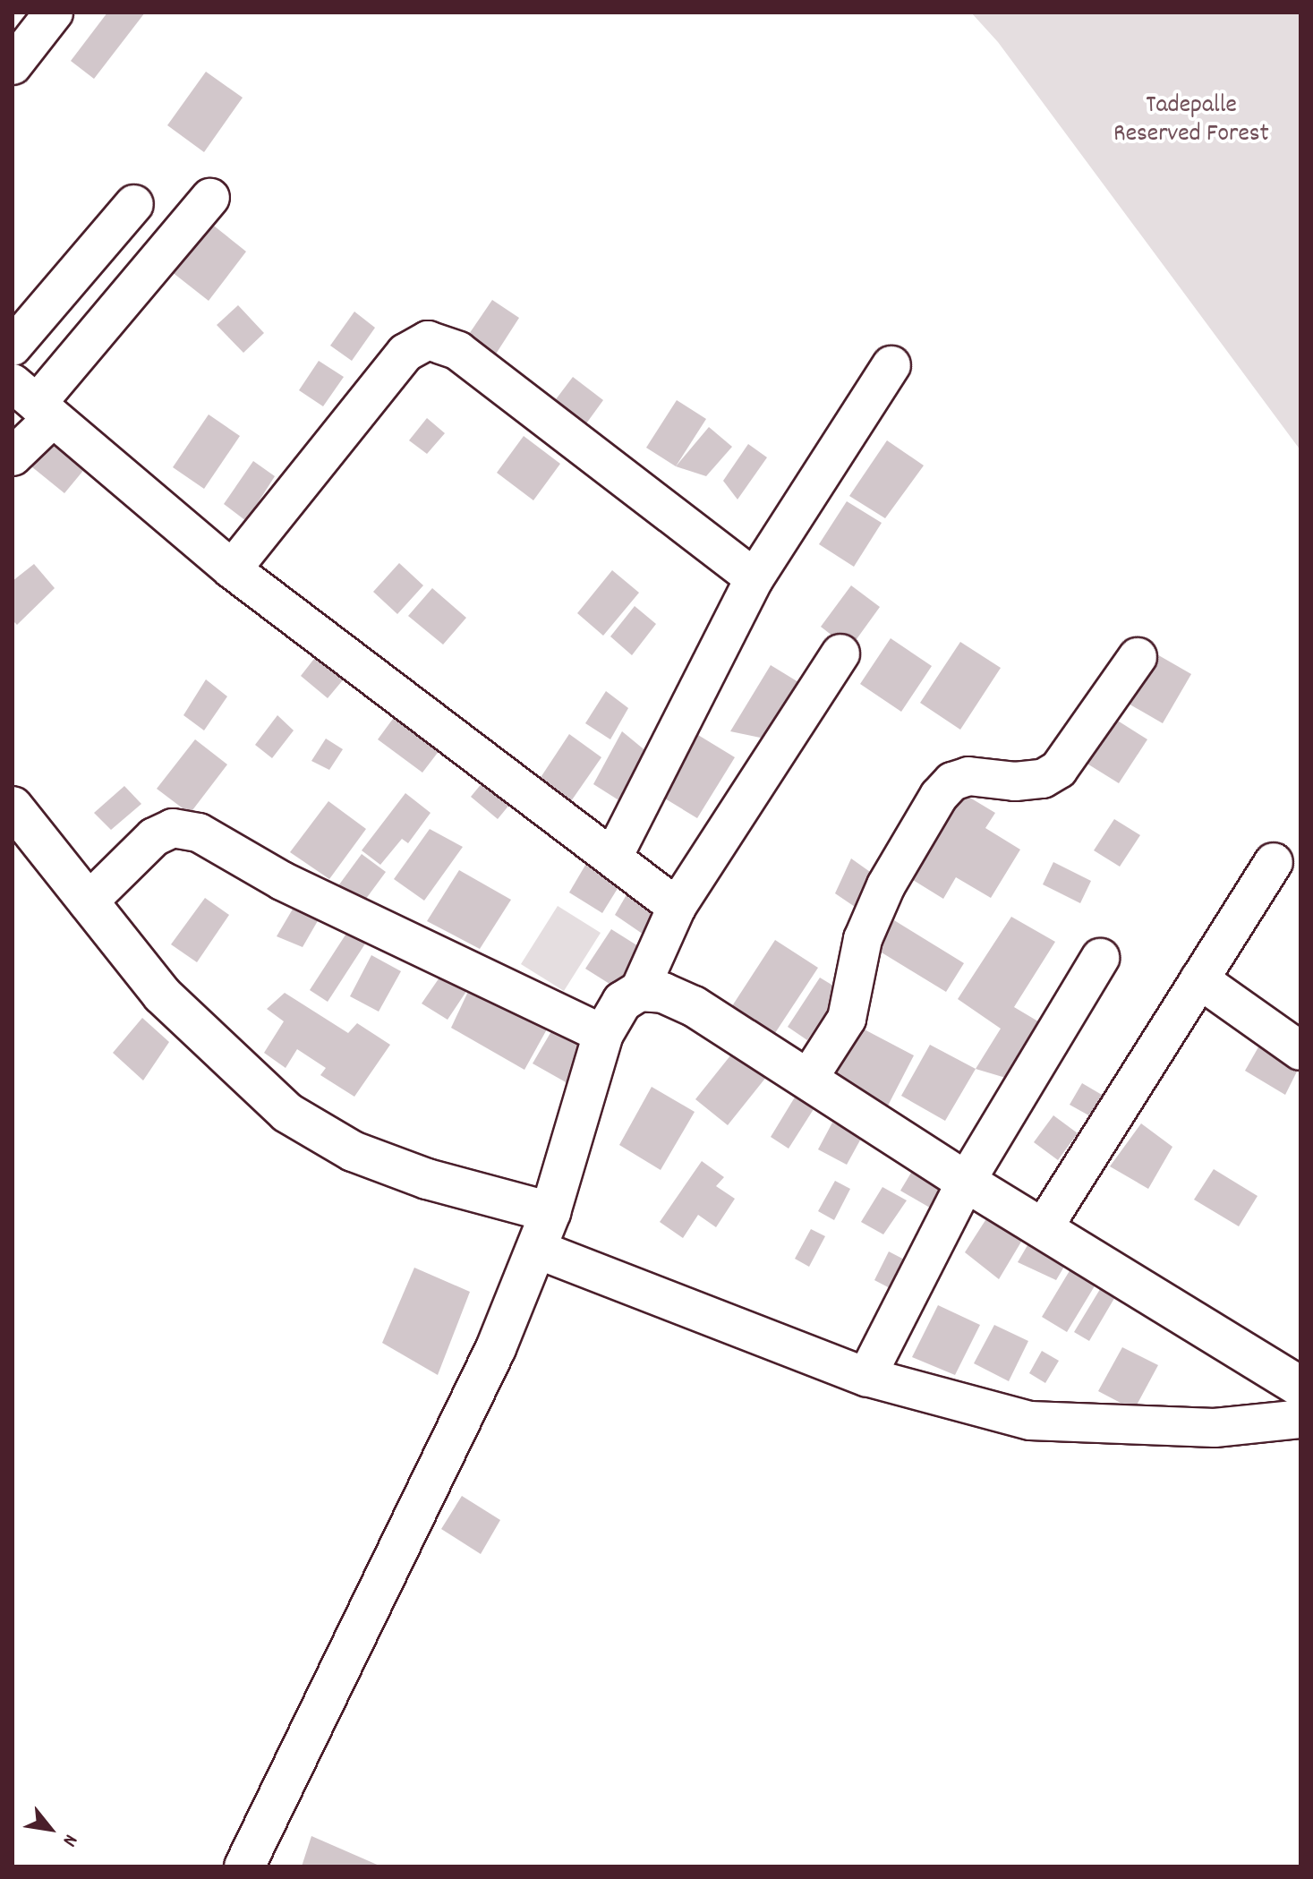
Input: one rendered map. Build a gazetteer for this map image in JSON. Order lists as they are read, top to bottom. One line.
{"parks":["Tadepalle Reserved Forest"],"north":"bottom right"}
